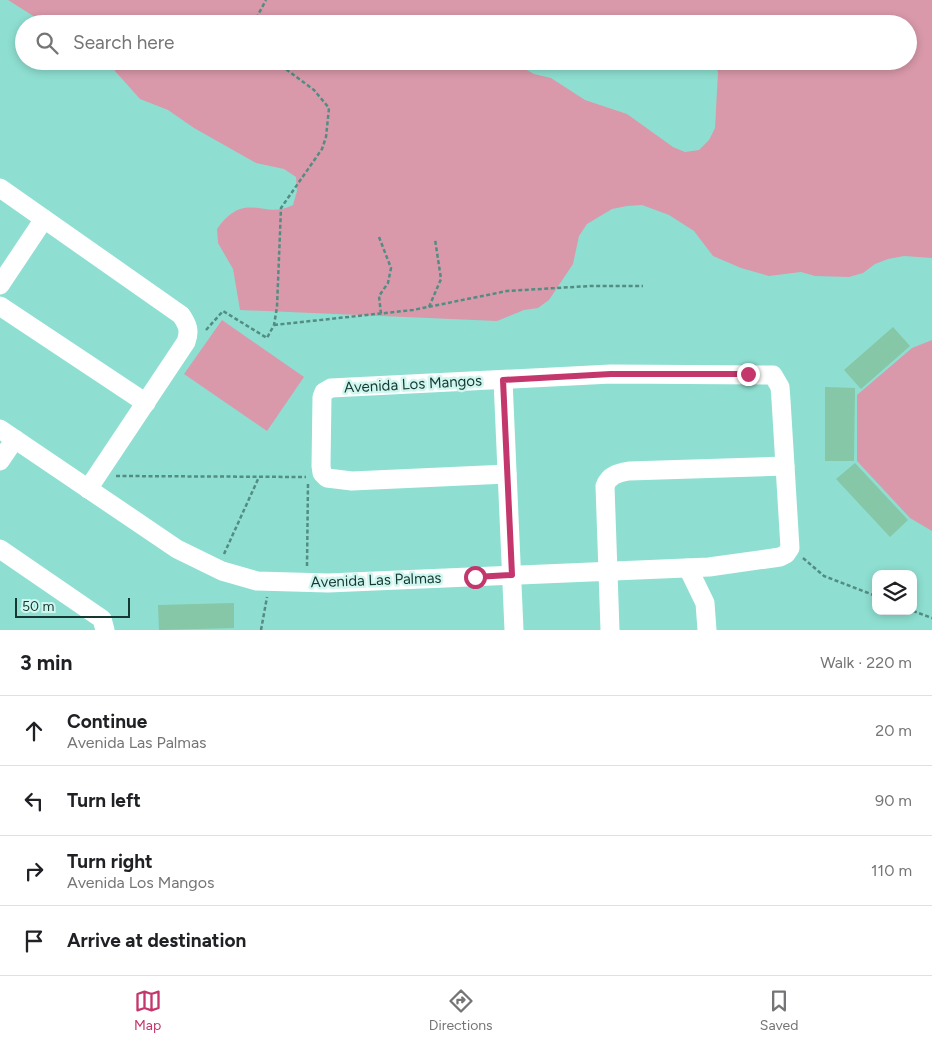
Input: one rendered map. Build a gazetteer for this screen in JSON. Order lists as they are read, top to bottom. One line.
{"streets":{"street":["Avenida Los Mangos","Avenida Las Palmas"]},"scale_bar":"50 m","page":{"search":"Search here","scale":"50 m","heading":["3 min","Walk · 220 m"],"list":[["Continue","Avenida Las Palmas","20 m"],["Turn left","90 m"],["Turn right","Avenida Los Mangos","110 m"],"Arrive at destination"],"nav":["Map","Directions","Saved"]}}
